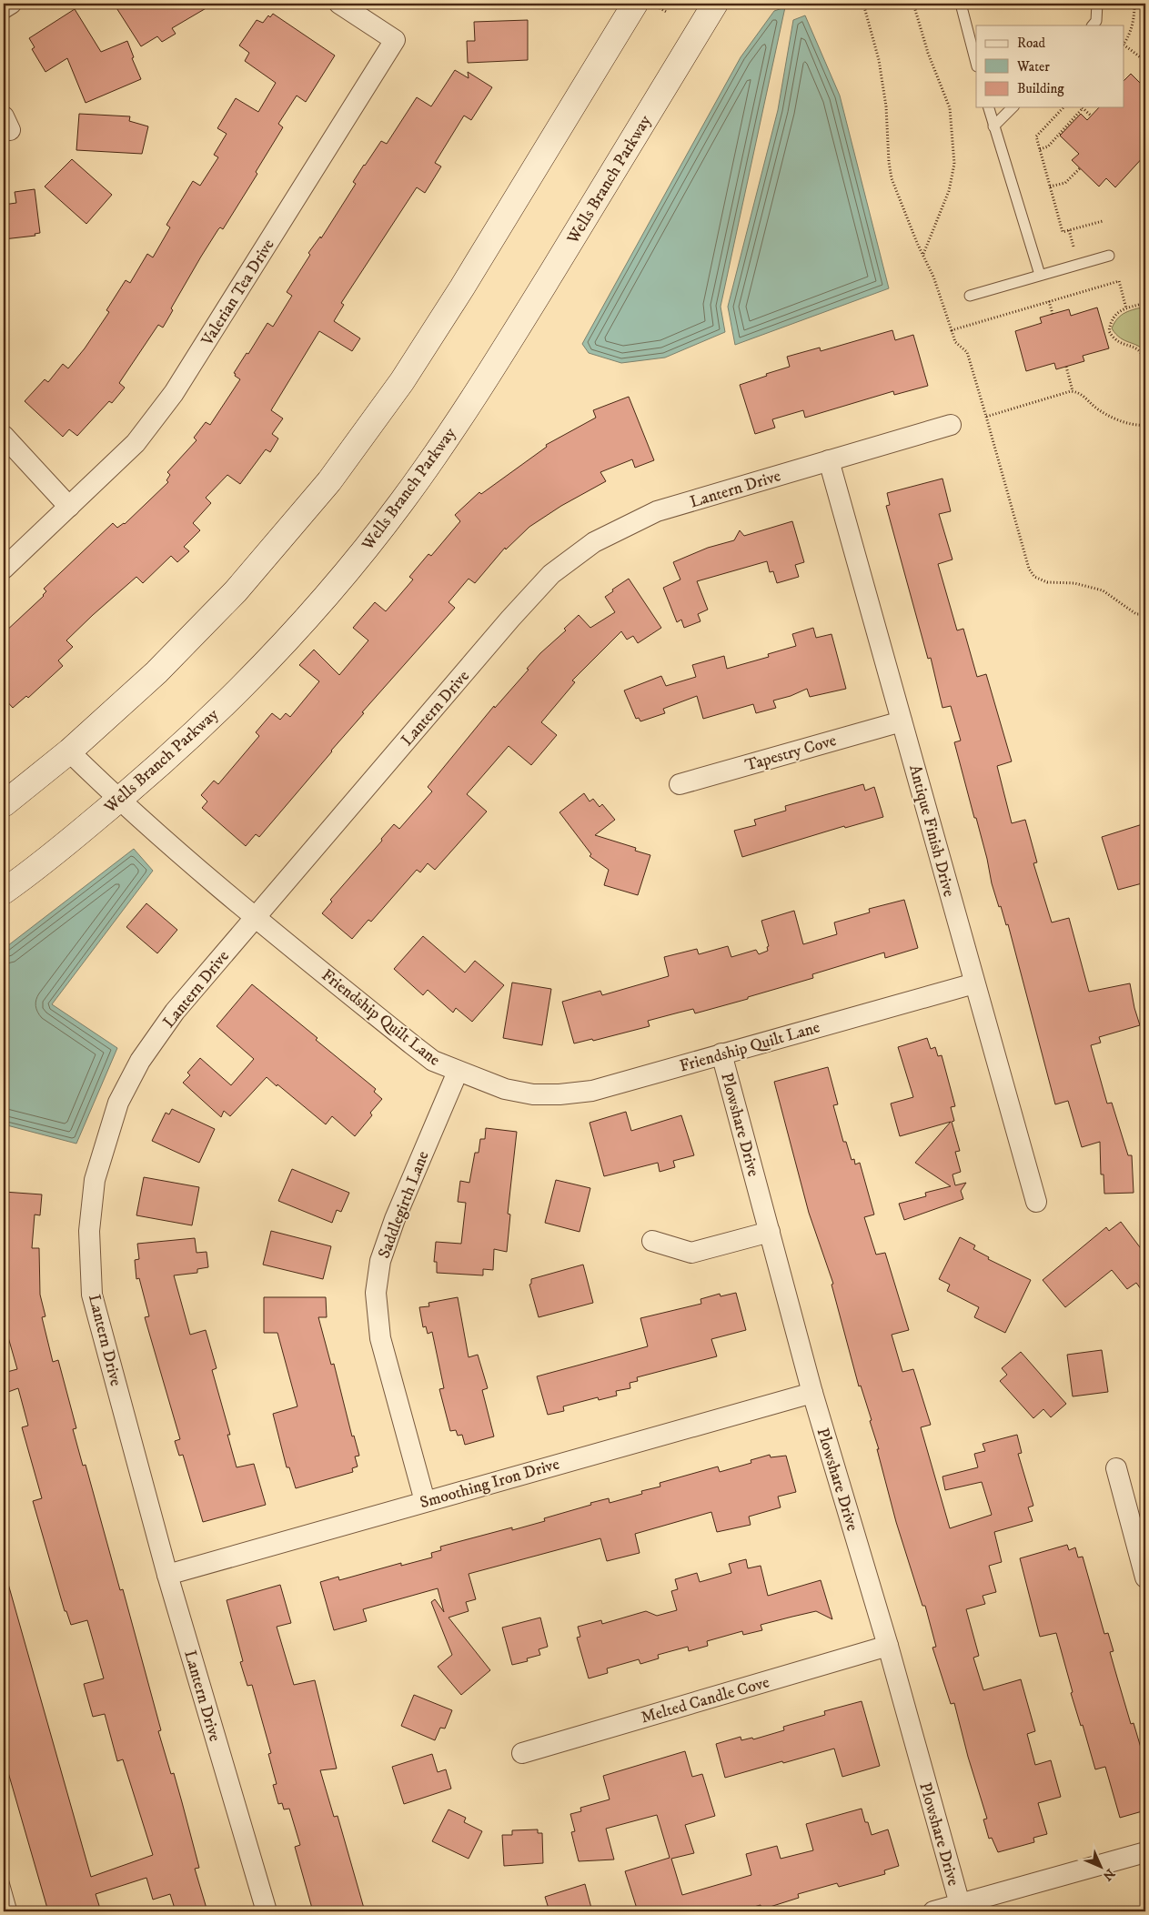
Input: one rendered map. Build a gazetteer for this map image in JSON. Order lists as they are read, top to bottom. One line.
{"streets":{"main road":["Wells Branch Parkway"],"street":["Valerian Tea Drive","Lantern Drive","Tapestry Cove","Antique Finish Drive","Friendship Quilt Lane","Plowshare Drive","Saddlegirth Lane","Smoothing Iron Drive","Melted Candle Cove"]},"crossings":[["Wells Branch Parkway","Friendship Quilt Lane"],["Lantern Drive","Antique Finish Drive"],["Lantern Drive","Friendship Quilt Lane"],["Lantern Drive","Smoothing Iron Drive"],["Tapestry Cove","Antique Finish Drive"],["Antique Finish Drive","Friendship Quilt Lane"],["Friendship Quilt Lane","Plowshare Drive"],["Friendship Quilt Lane","Saddlegirth Lane"],["Plowshare Drive","Smoothing Iron Drive"],["Plowshare Drive","Melted Candle Cove"],["Saddlegirth Lane","Smoothing Iron Drive"]],"legend":["Road","Water","Building"],"north":"bottom right"}
